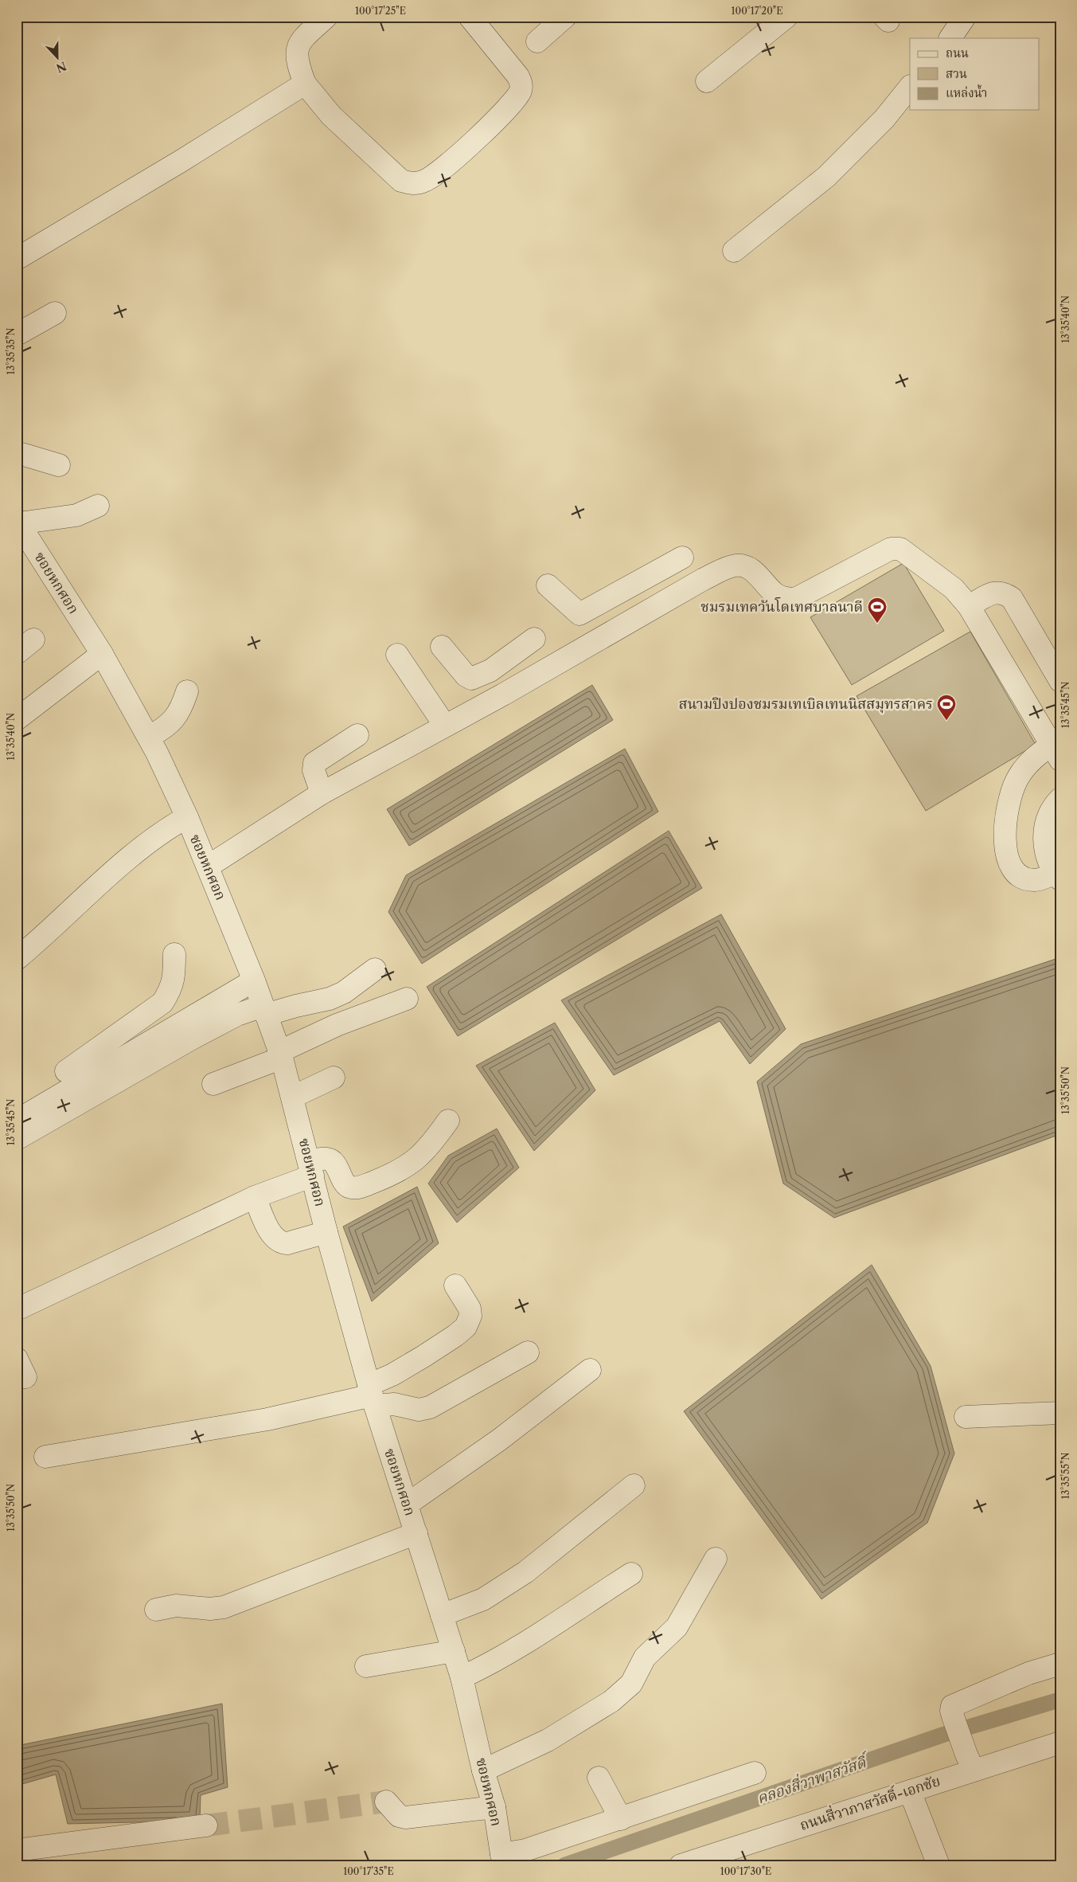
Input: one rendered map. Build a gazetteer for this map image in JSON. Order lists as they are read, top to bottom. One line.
{"streets":{"street":["ซอยหกศอก","ถนนสี่วาภาสวัสดิ์-เอกชัย"]},"water":["คลองสี่วาพาสวัสดิ์"],"places":{"sports":["ชมรมเทควันโดเทศบาลนาดี","สนามปิงปองชมรมเทเบิลเทนนิสสมุทรสาคร"]},"legend":["ถนน","สวน","แหล่งน้ำ"],"north":"bottom","coordinates":["100°17'25\"E","100°17'20\"E","13°35'40\"N","13°35'35\"N","13°35'45\"N","13°35'50\"N","13°35'55\"N","100°17'35\"E","100°17'30\"E"]}
